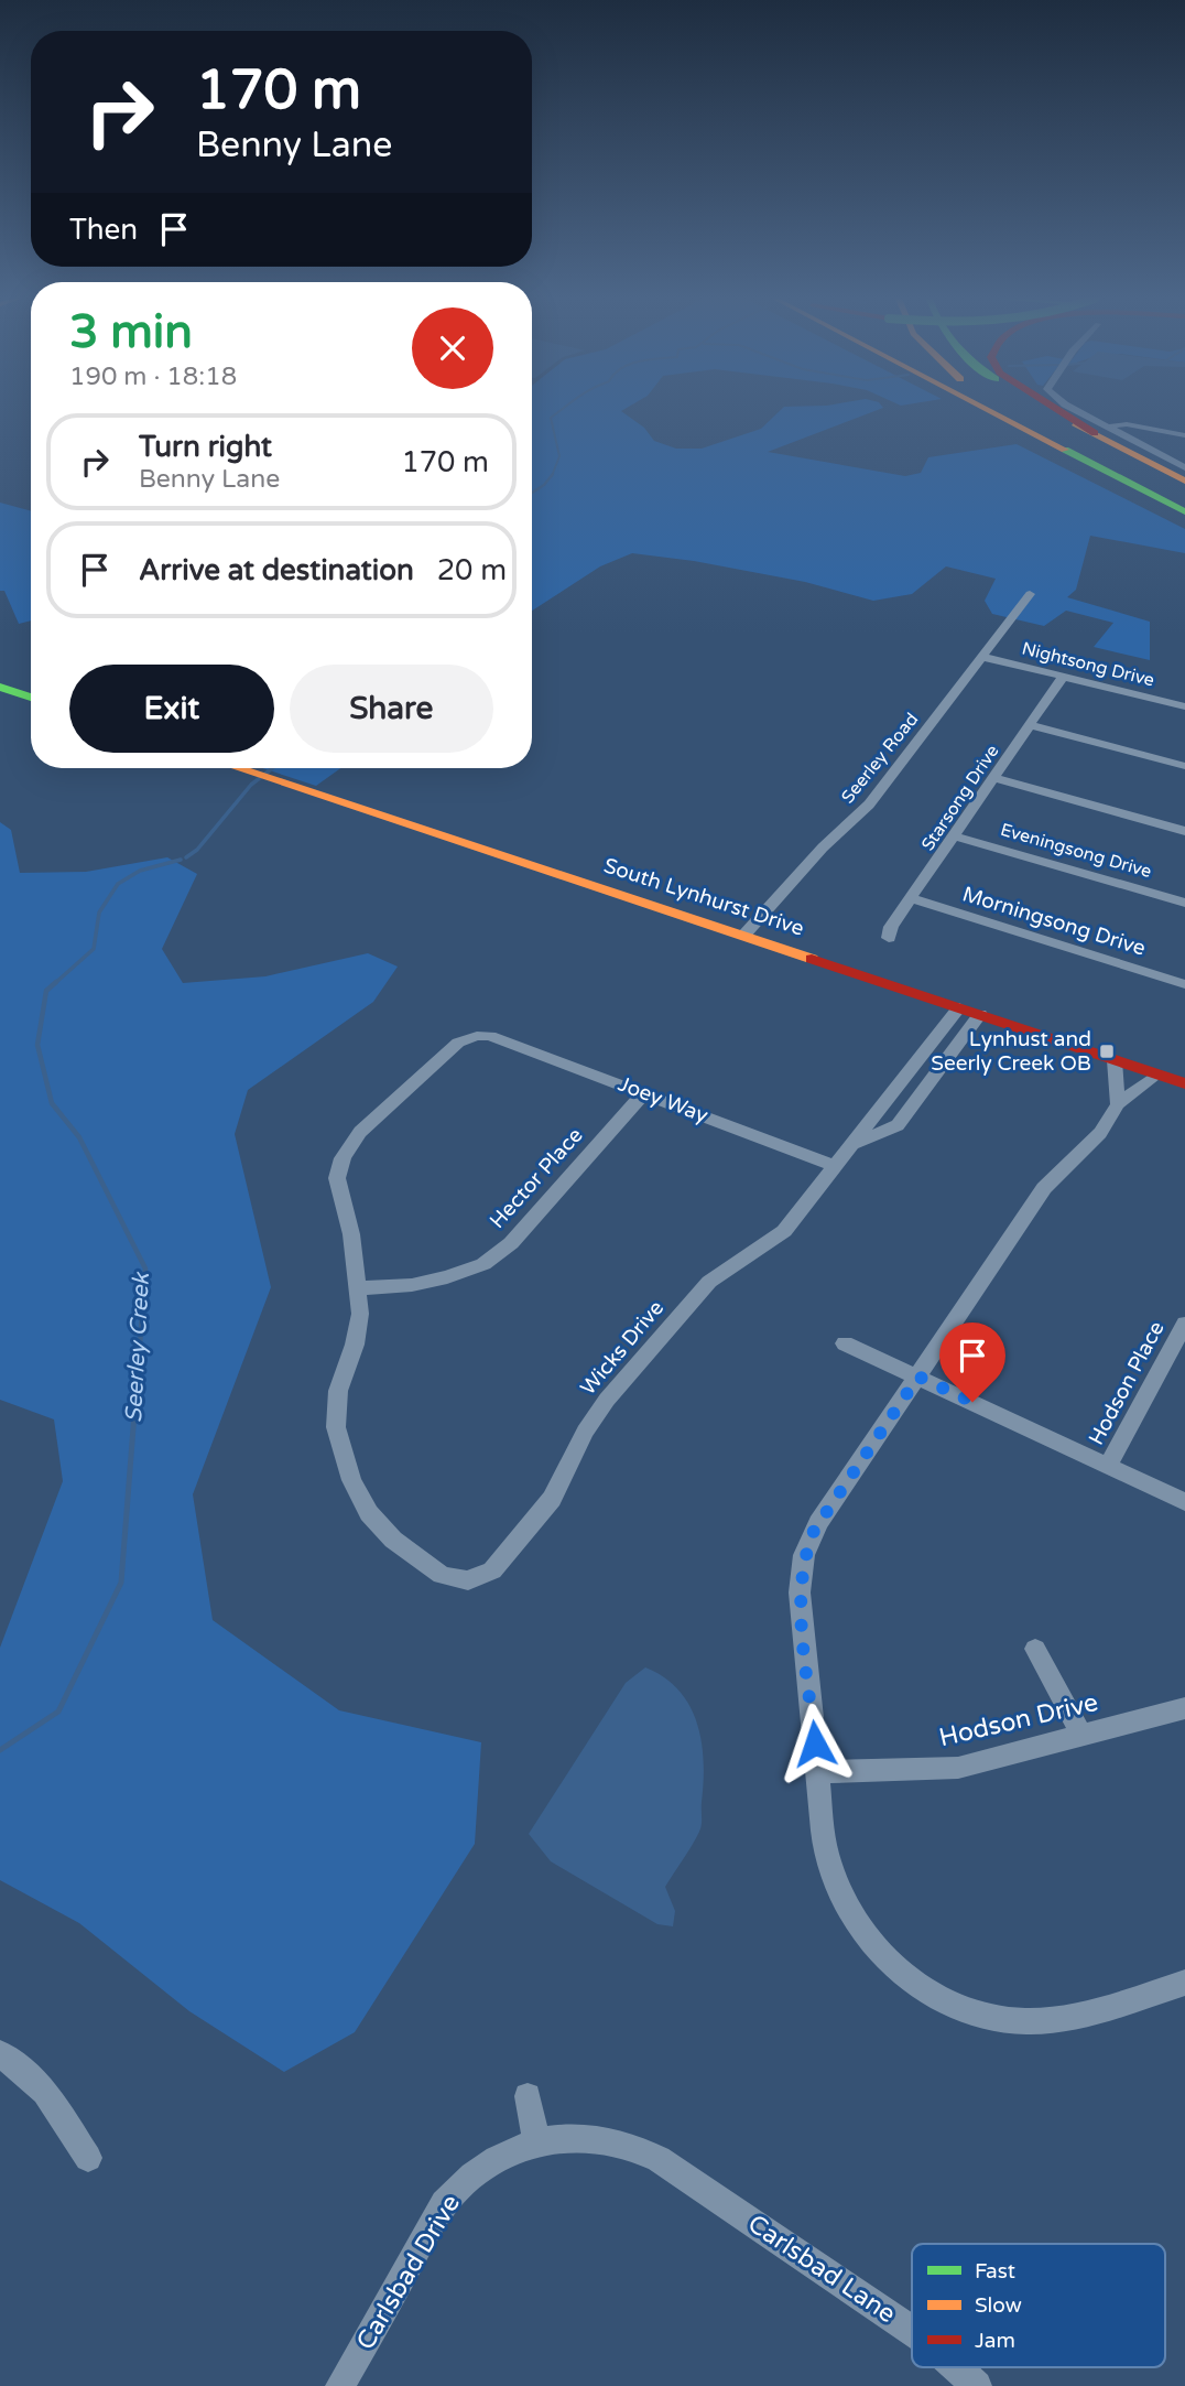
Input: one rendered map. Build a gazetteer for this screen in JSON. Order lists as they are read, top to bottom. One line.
{"streets":{"main road":["South Lynhurst Drive"],"street":["Nightsong Drive","Seerley Road","Starsong Drive","Eveningsong Drive","Morningsong Drive","Joey Way","Hector Place","Wicks Drive","Hodson Place","Hodson Drive","Carlsbad Lane","Carlsbad Drive"]},"crossings":[["Nightsong Drive","Seerley Road"],["Nightsong Drive","Starsong Drive"],["Seerley Road","South Lynhurst Drive"],["Starsong Drive","Eveningsong Drive"],["Starsong Drive","Morningsong Drive"],["South Lynhurst Drive","Wicks Drive"],["Joey Way","Hector Place"],["Joey Way","Wicks Drive"],["Hector Place","Wicks Drive"],["Carlsbad Lane","Carlsbad Drive"]],"water":["Seerley Creek"],"places":{"transit":["Lynhust and Seerly Creek OB"]},"legend":["Fast","Slow","Jam"],"page":{"turn":["170 m","Benny Lane"],"then":"Then","heading":["3 min","190 m · 18:18"],"list":[{"name":"Turn right","note":"Benny Lane","value":"170 m"},{"name":"Arrive at destination","value":"20 m"}],"buttons":["Exit","Share"]}}
